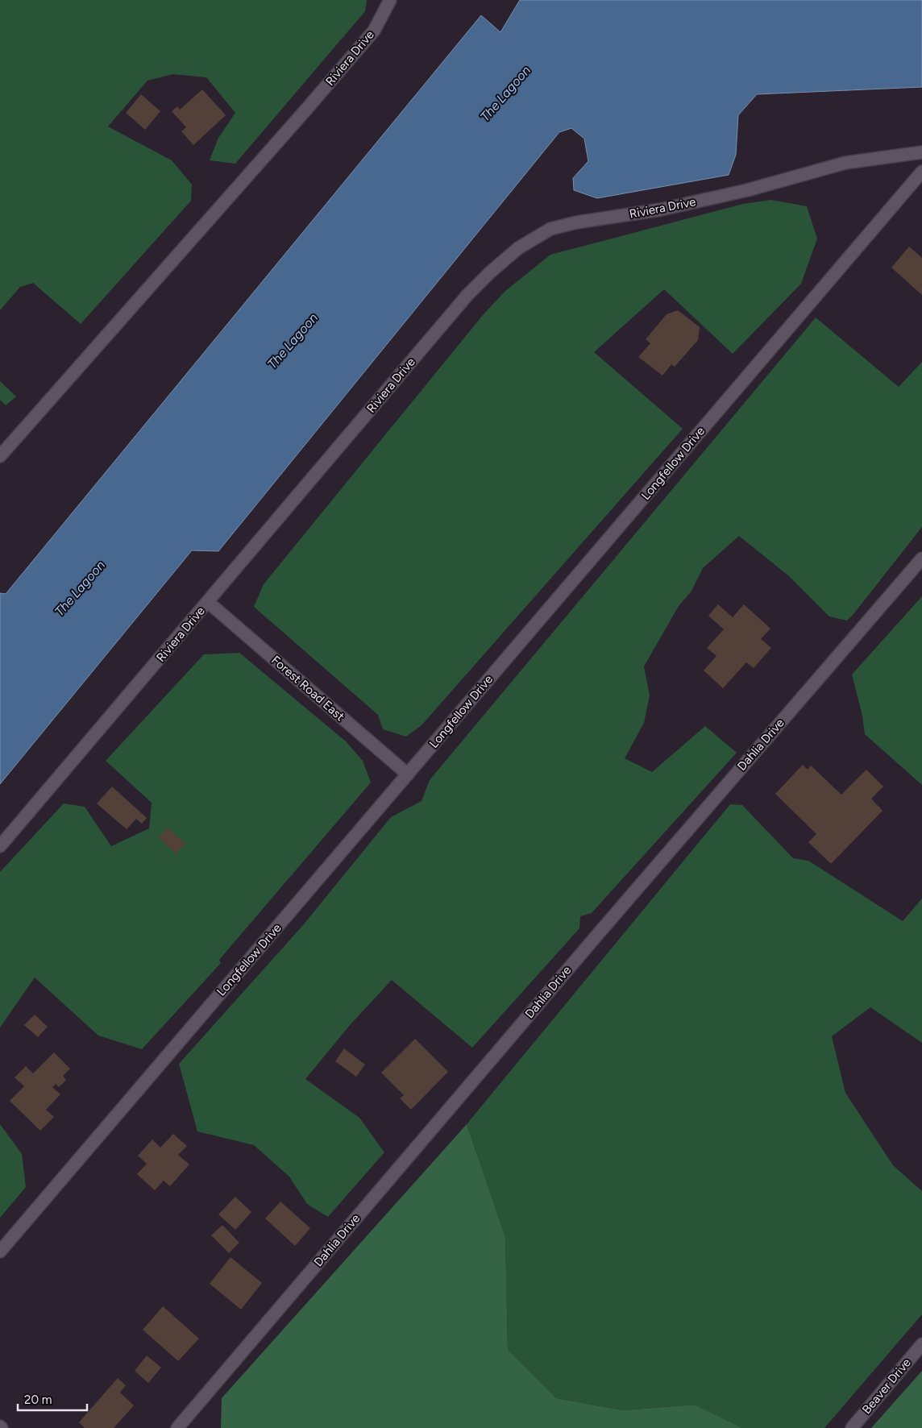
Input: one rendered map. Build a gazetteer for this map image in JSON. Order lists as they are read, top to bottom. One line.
{"streets":{"street":["Riviera Drive","Longfellow Drive","Forest Road East","Dahlia Drive","Beaver Drive"]},"crossings":[["Riviera Drive","Forest Road East"],["Longfellow Drive","Forest Road East"]],"water":["The Lagoon"],"scale_bar":"20 m"}
